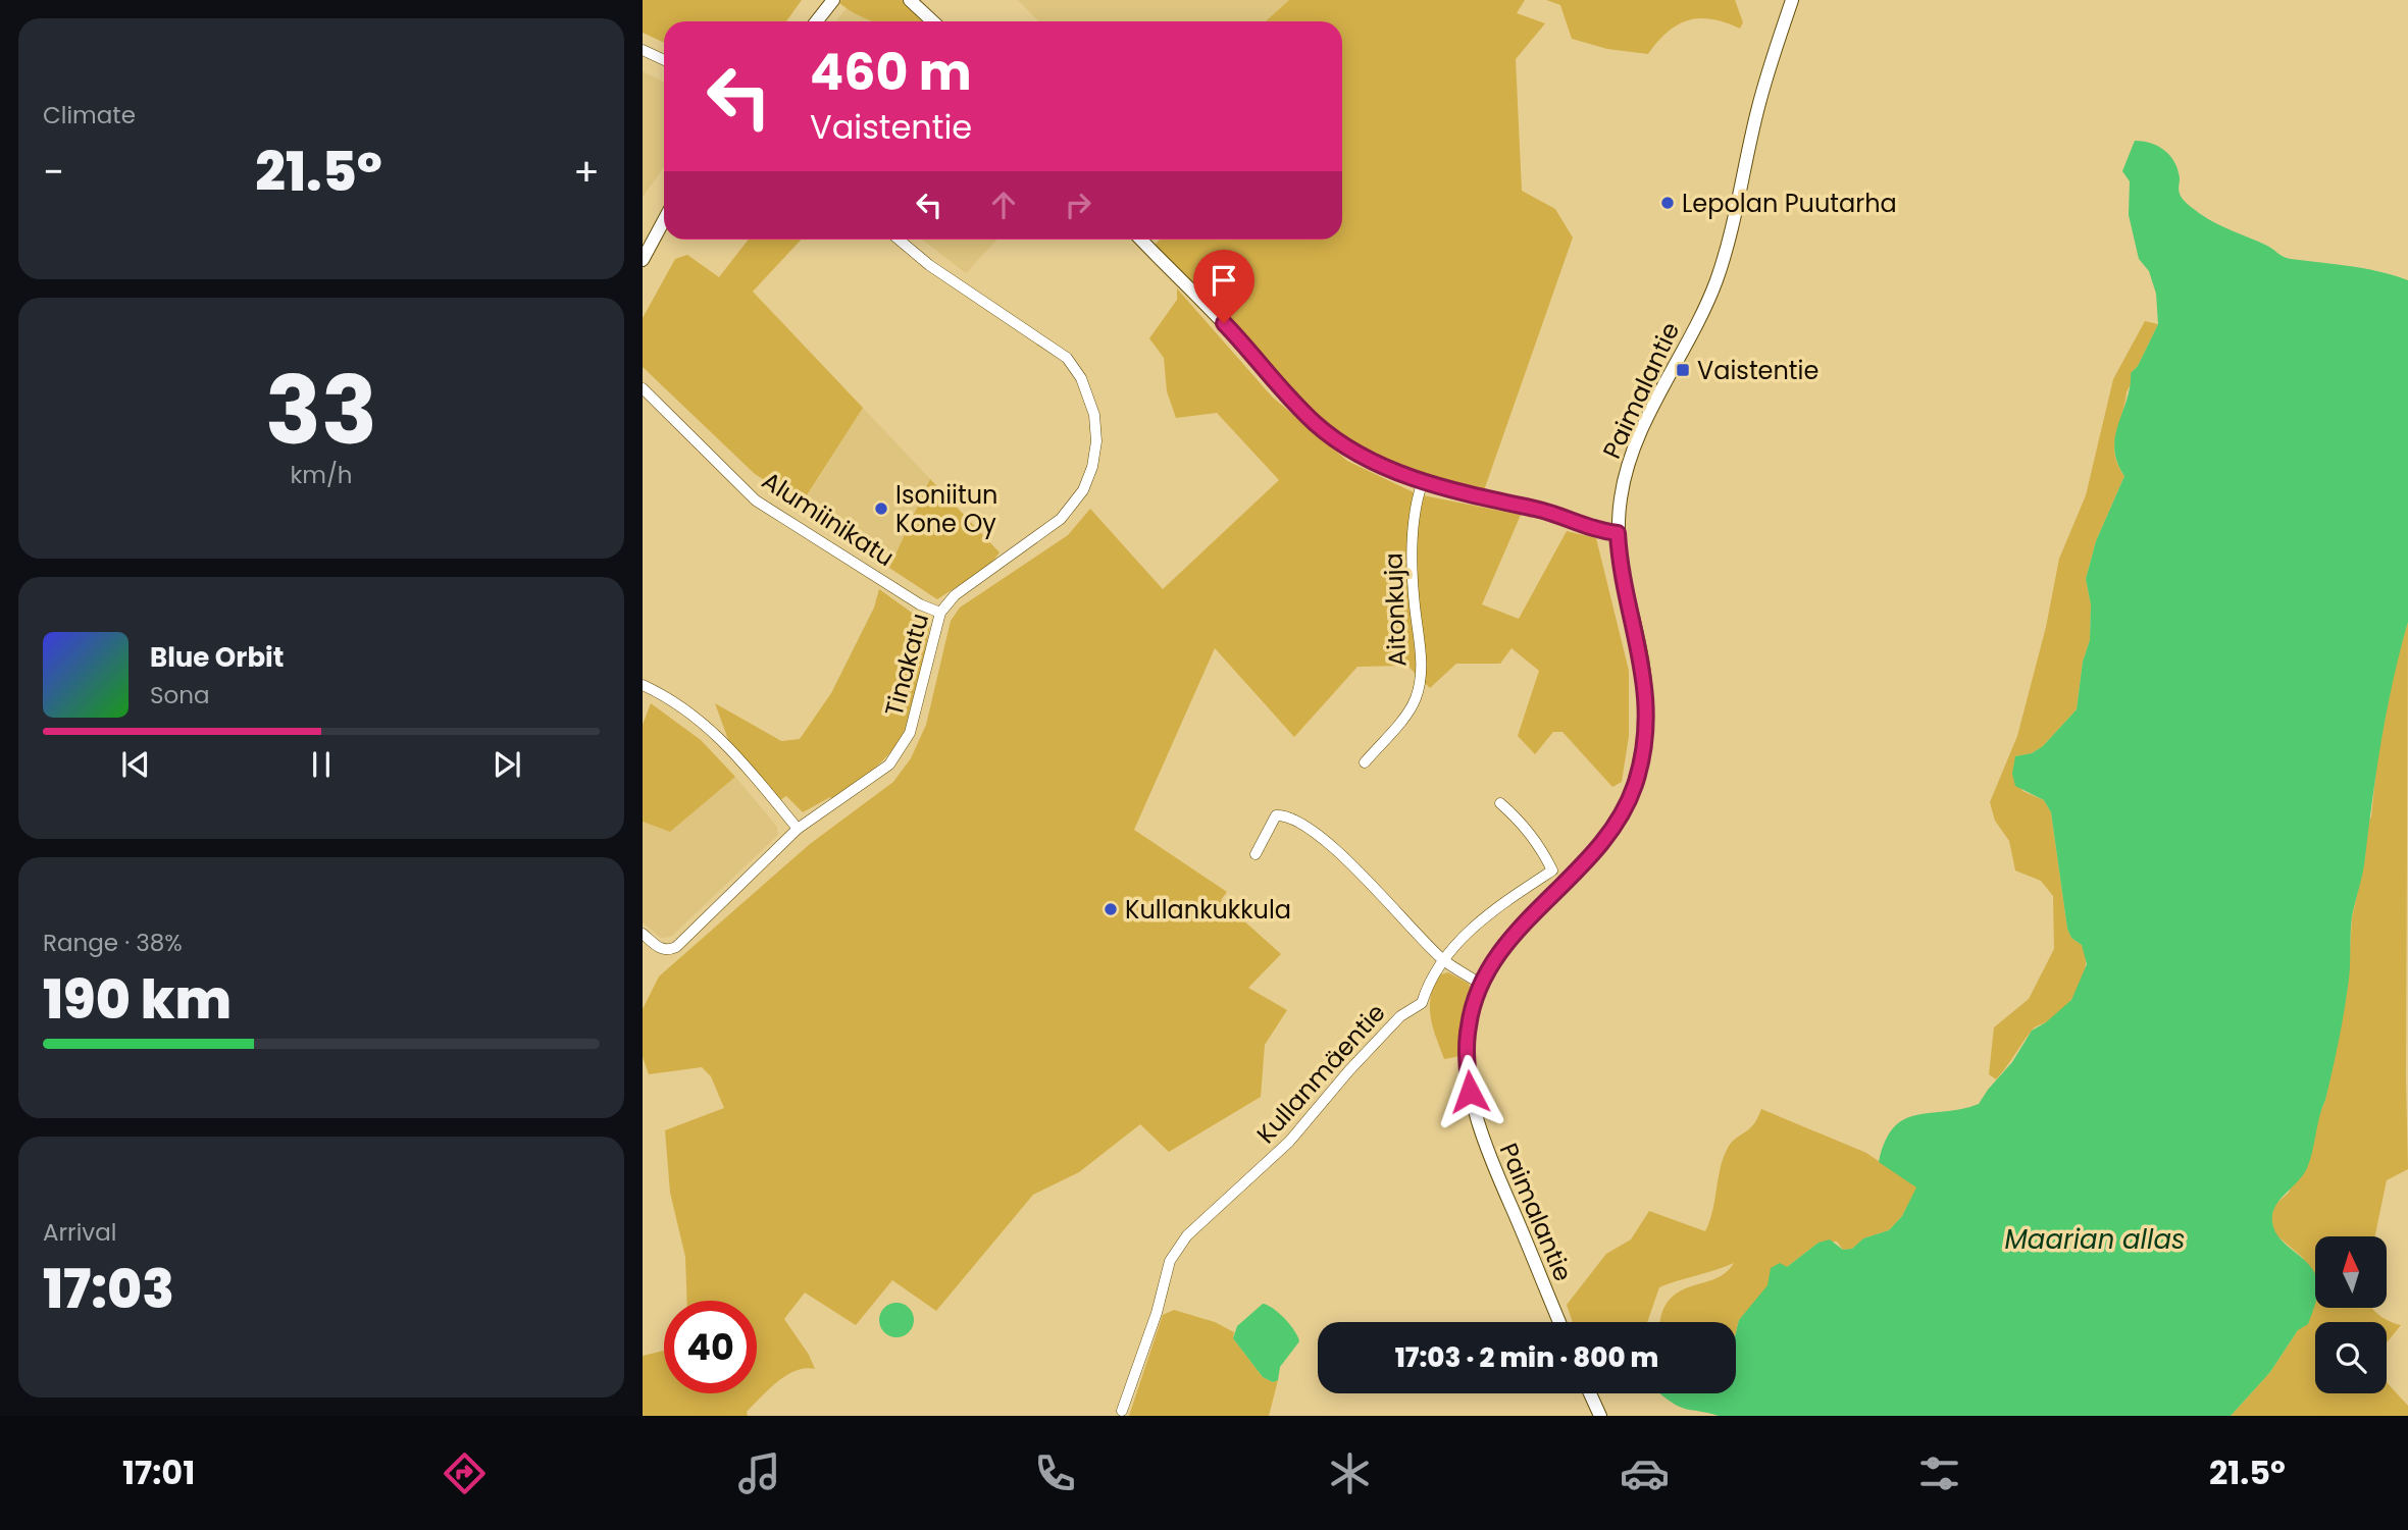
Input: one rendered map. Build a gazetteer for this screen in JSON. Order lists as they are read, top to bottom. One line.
{"streets":{"street":["Paimalantie","Alumiinikatu","Aitonkuja","Tinakatu","Kullanmäentie"]},"crossings":[["Alumiinikatu","Tinakatu"]],"water":["Maarian allas"],"places":{"other":["Lepolan Puutarha","Isoniitun Kone Oy","Kullankukkula"],"transit":["Vaistentie"]},"north":"top","page":{"tile":["Climate",["33","km/h"],["Range · 38%","190 km"],["Arrival","17:03"]],"turn":["460 m","Vaistentie"],"heat":["−","21.5°","+"],"song":["Blue Orbit","Sona"],"limit":"40","trip":"17:03 · 2 min · 800 m","tabs":["17:01","21.5°"]}}
